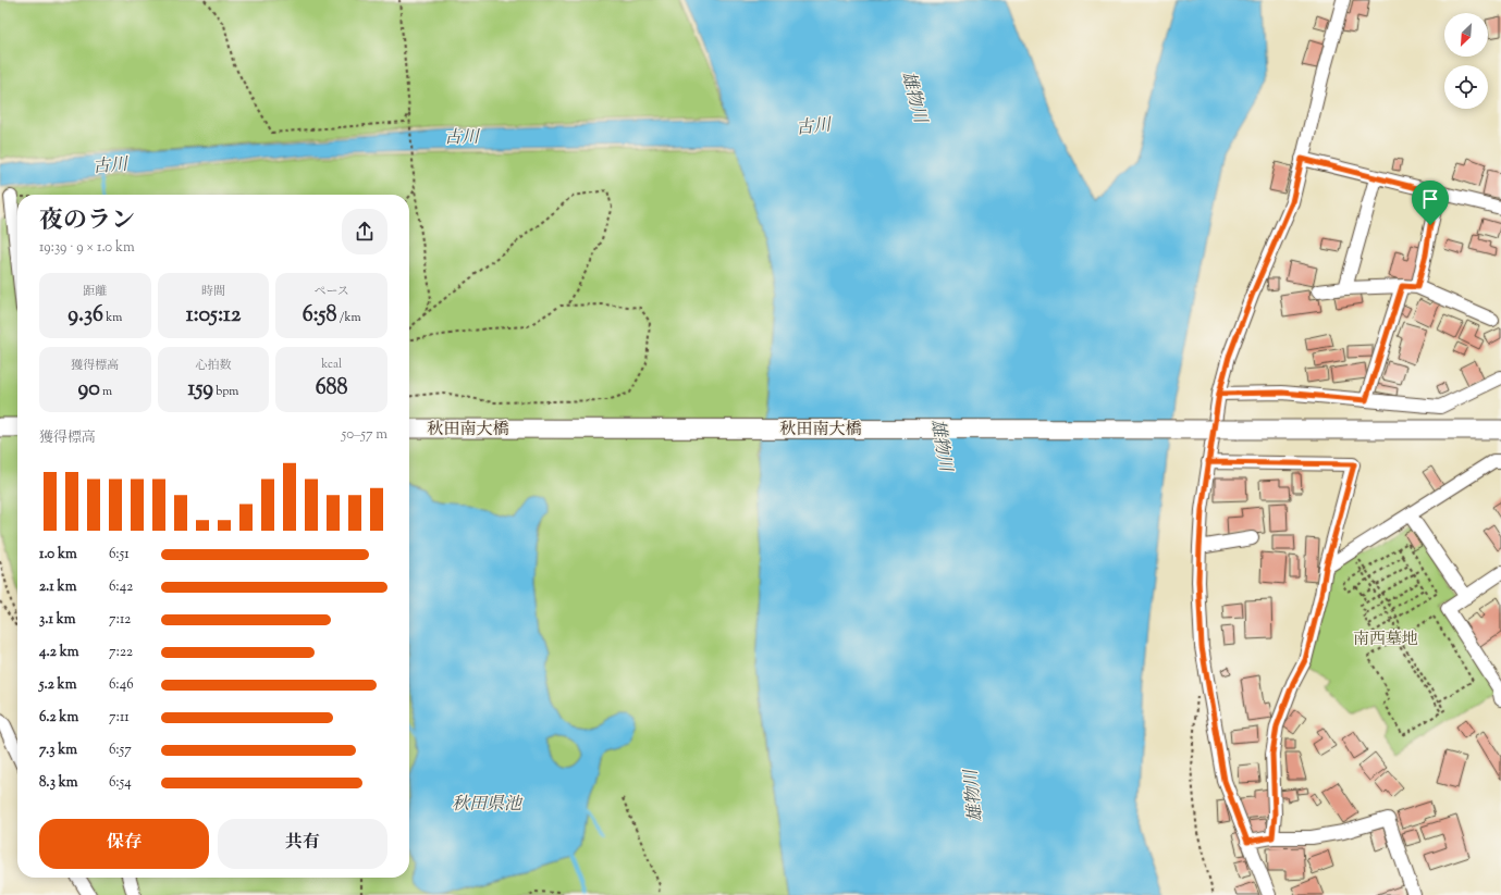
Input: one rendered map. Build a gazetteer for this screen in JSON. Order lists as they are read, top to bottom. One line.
{"streets":{"street":["秋田南大橋"]},"water":["雄物川","古川","秋田県池"],"parks":["南西墓地"],"north":"bottom left","page":{"heading":["夜のラン","19:39 · 9 × 1.0 km"],"stats":[["距離","9.36 km"],["時間","1:05:12"],["ペース","6:58 /km"],["獲得標高","90 m"],["心拍数","159 bpm"],["kcal","688"]],"chart":["獲得標高","50–57 m"],"list":[{"name":"1.0 km","note":"6:51"},{"name":"2.1 km","note":"6:42"},{"name":"3.1 km","note":"7:12"},{"name":"4.2 km","note":"7:22"},{"name":"5.2 km","note":"6:46"},{"name":"6.2 km","note":"7:11"},{"name":"7.3 km","note":"6:57"},{"name":"8.3 km","note":"6:54"}],"buttons":["保存","共有"]}}
